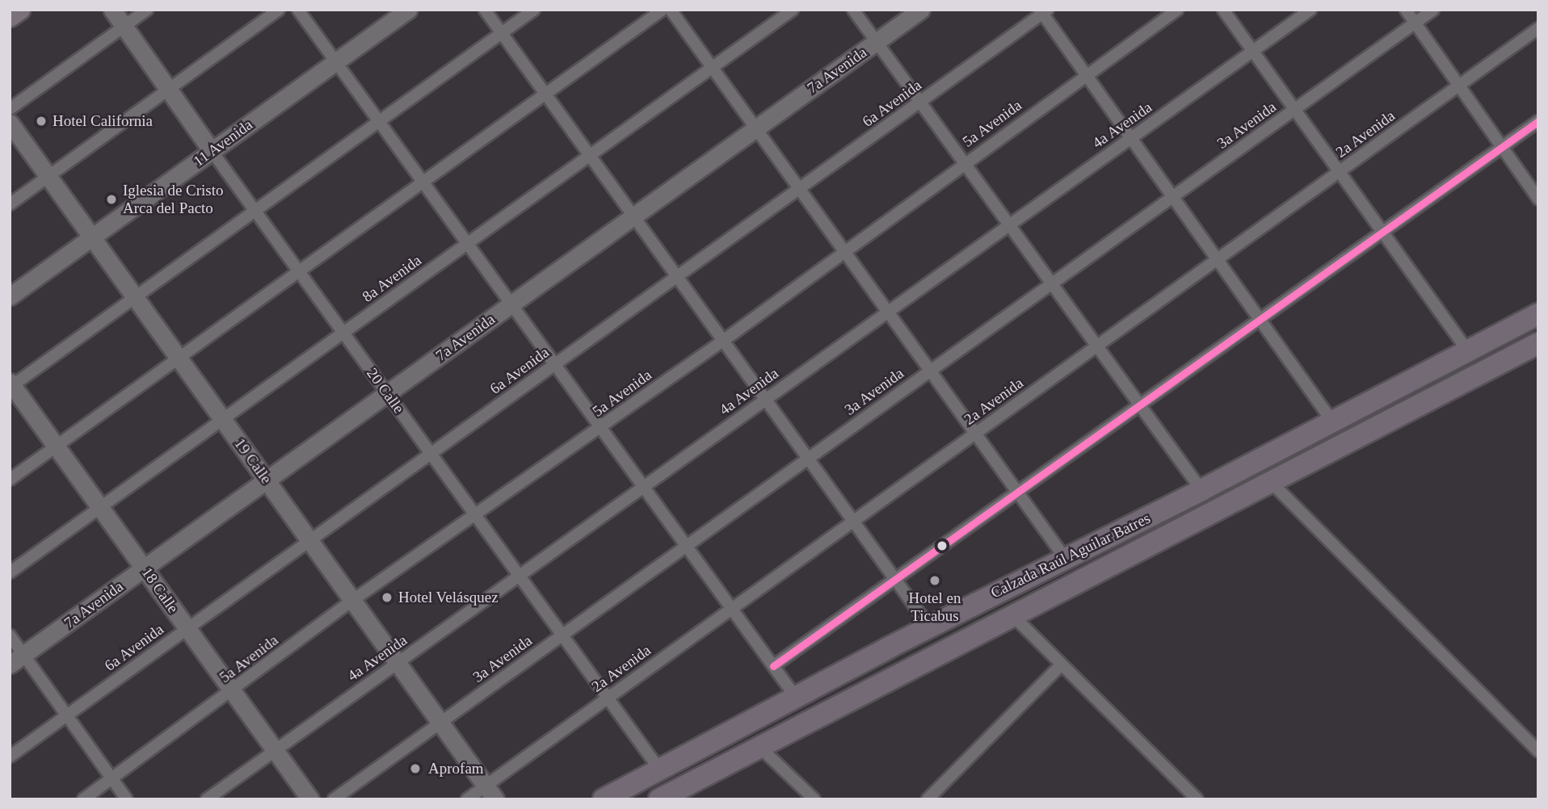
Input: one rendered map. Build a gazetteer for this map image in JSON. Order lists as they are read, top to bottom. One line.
{"streets":{"highway":["Calzada Raúl Aguilar Batres"],"street":["7a Avenida","6a Avenida","5a Avenida","4a Avenida","3a Avenida","2a Avenida","11 Avenida","8a Avenida","20 Calle","19 Calle","18 Calle"]},"crossings":[["7a Avenida","20 Calle"],["7a Avenida","19 Calle"],["7a Avenida","18 Calle"],["6a Avenida","20 Calle"],["6a Avenida","19 Calle"],["6a Avenida","18 Calle"],["5a Avenida","20 Calle"],["5a Avenida","19 Calle"],["5a Avenida","18 Calle"],["4a Avenida","20 Calle"],["4a Avenida","19 Calle"],["4a Avenida","18 Calle"],["3a Avenida","20 Calle"],["3a Avenida","19 Calle"],["2a Avenida","20 Calle"],["2a Avenida","19 Calle"],["11 Avenida","20 Calle"],["11 Avenida","19 Calle"],["8a Avenida","20 Calle"],["8a Avenida","19 Calle"],["8a Avenida","18 Calle"],["20 Calle","Calzada Raúl Aguilar Batres"]],"places":["Hotel California","Iglesia de Cristo Arca del Pacto","Hotel en Ticabus","Hotel Velásquez","Aprofam"]}
